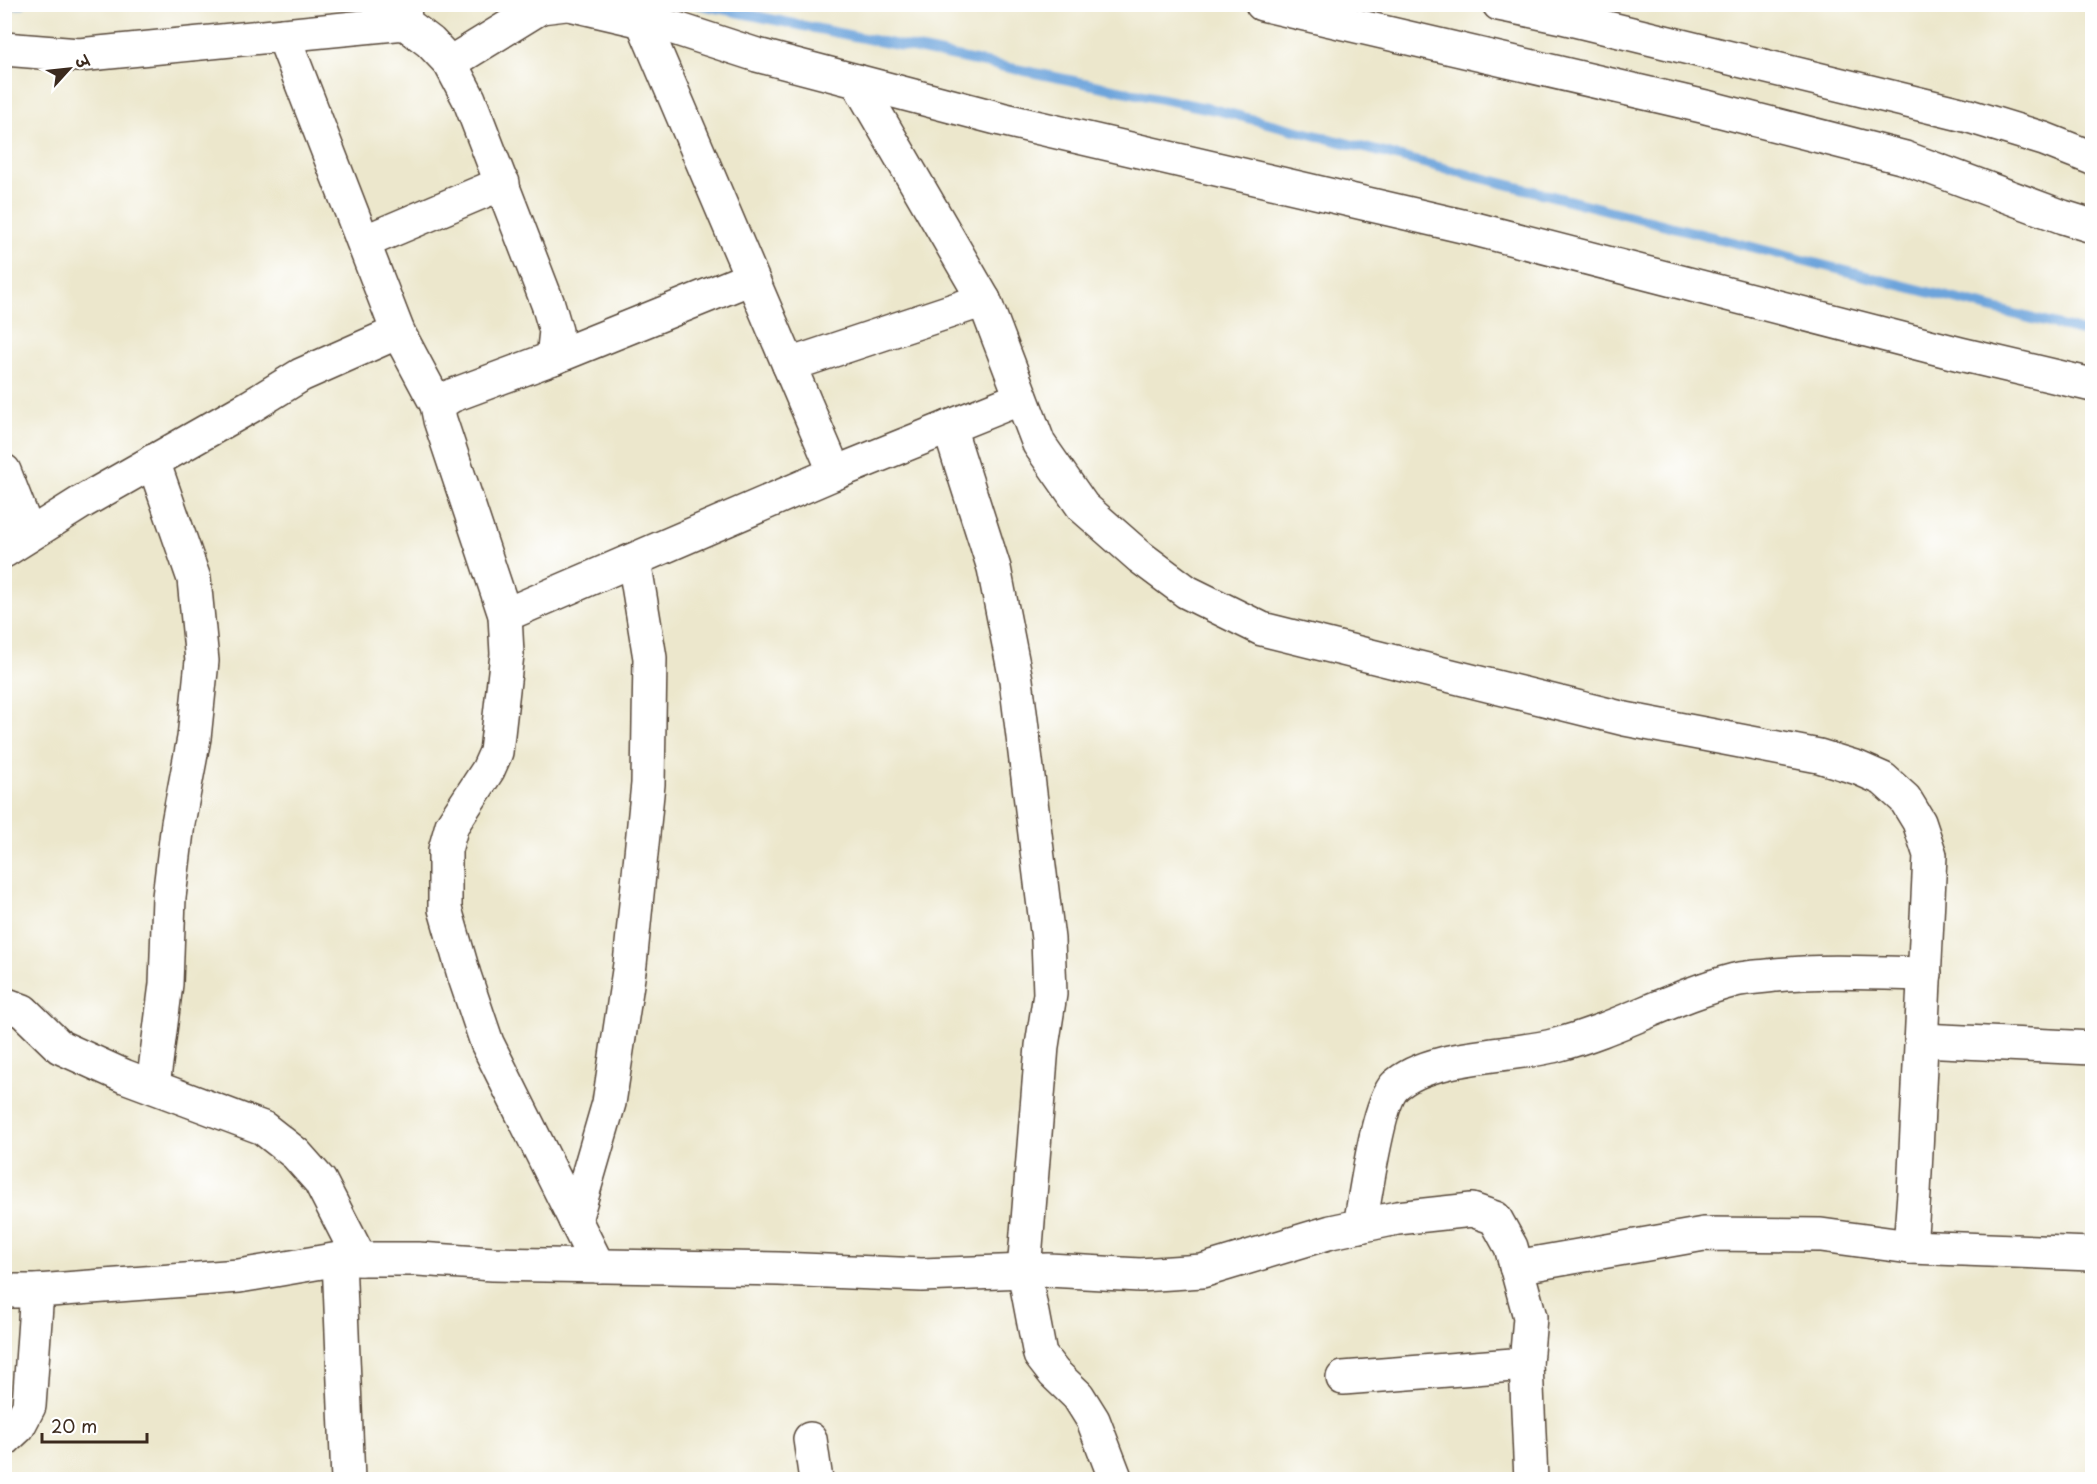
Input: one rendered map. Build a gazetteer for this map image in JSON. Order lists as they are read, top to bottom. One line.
{"scale_bar":"20 m","north":"top right"}
